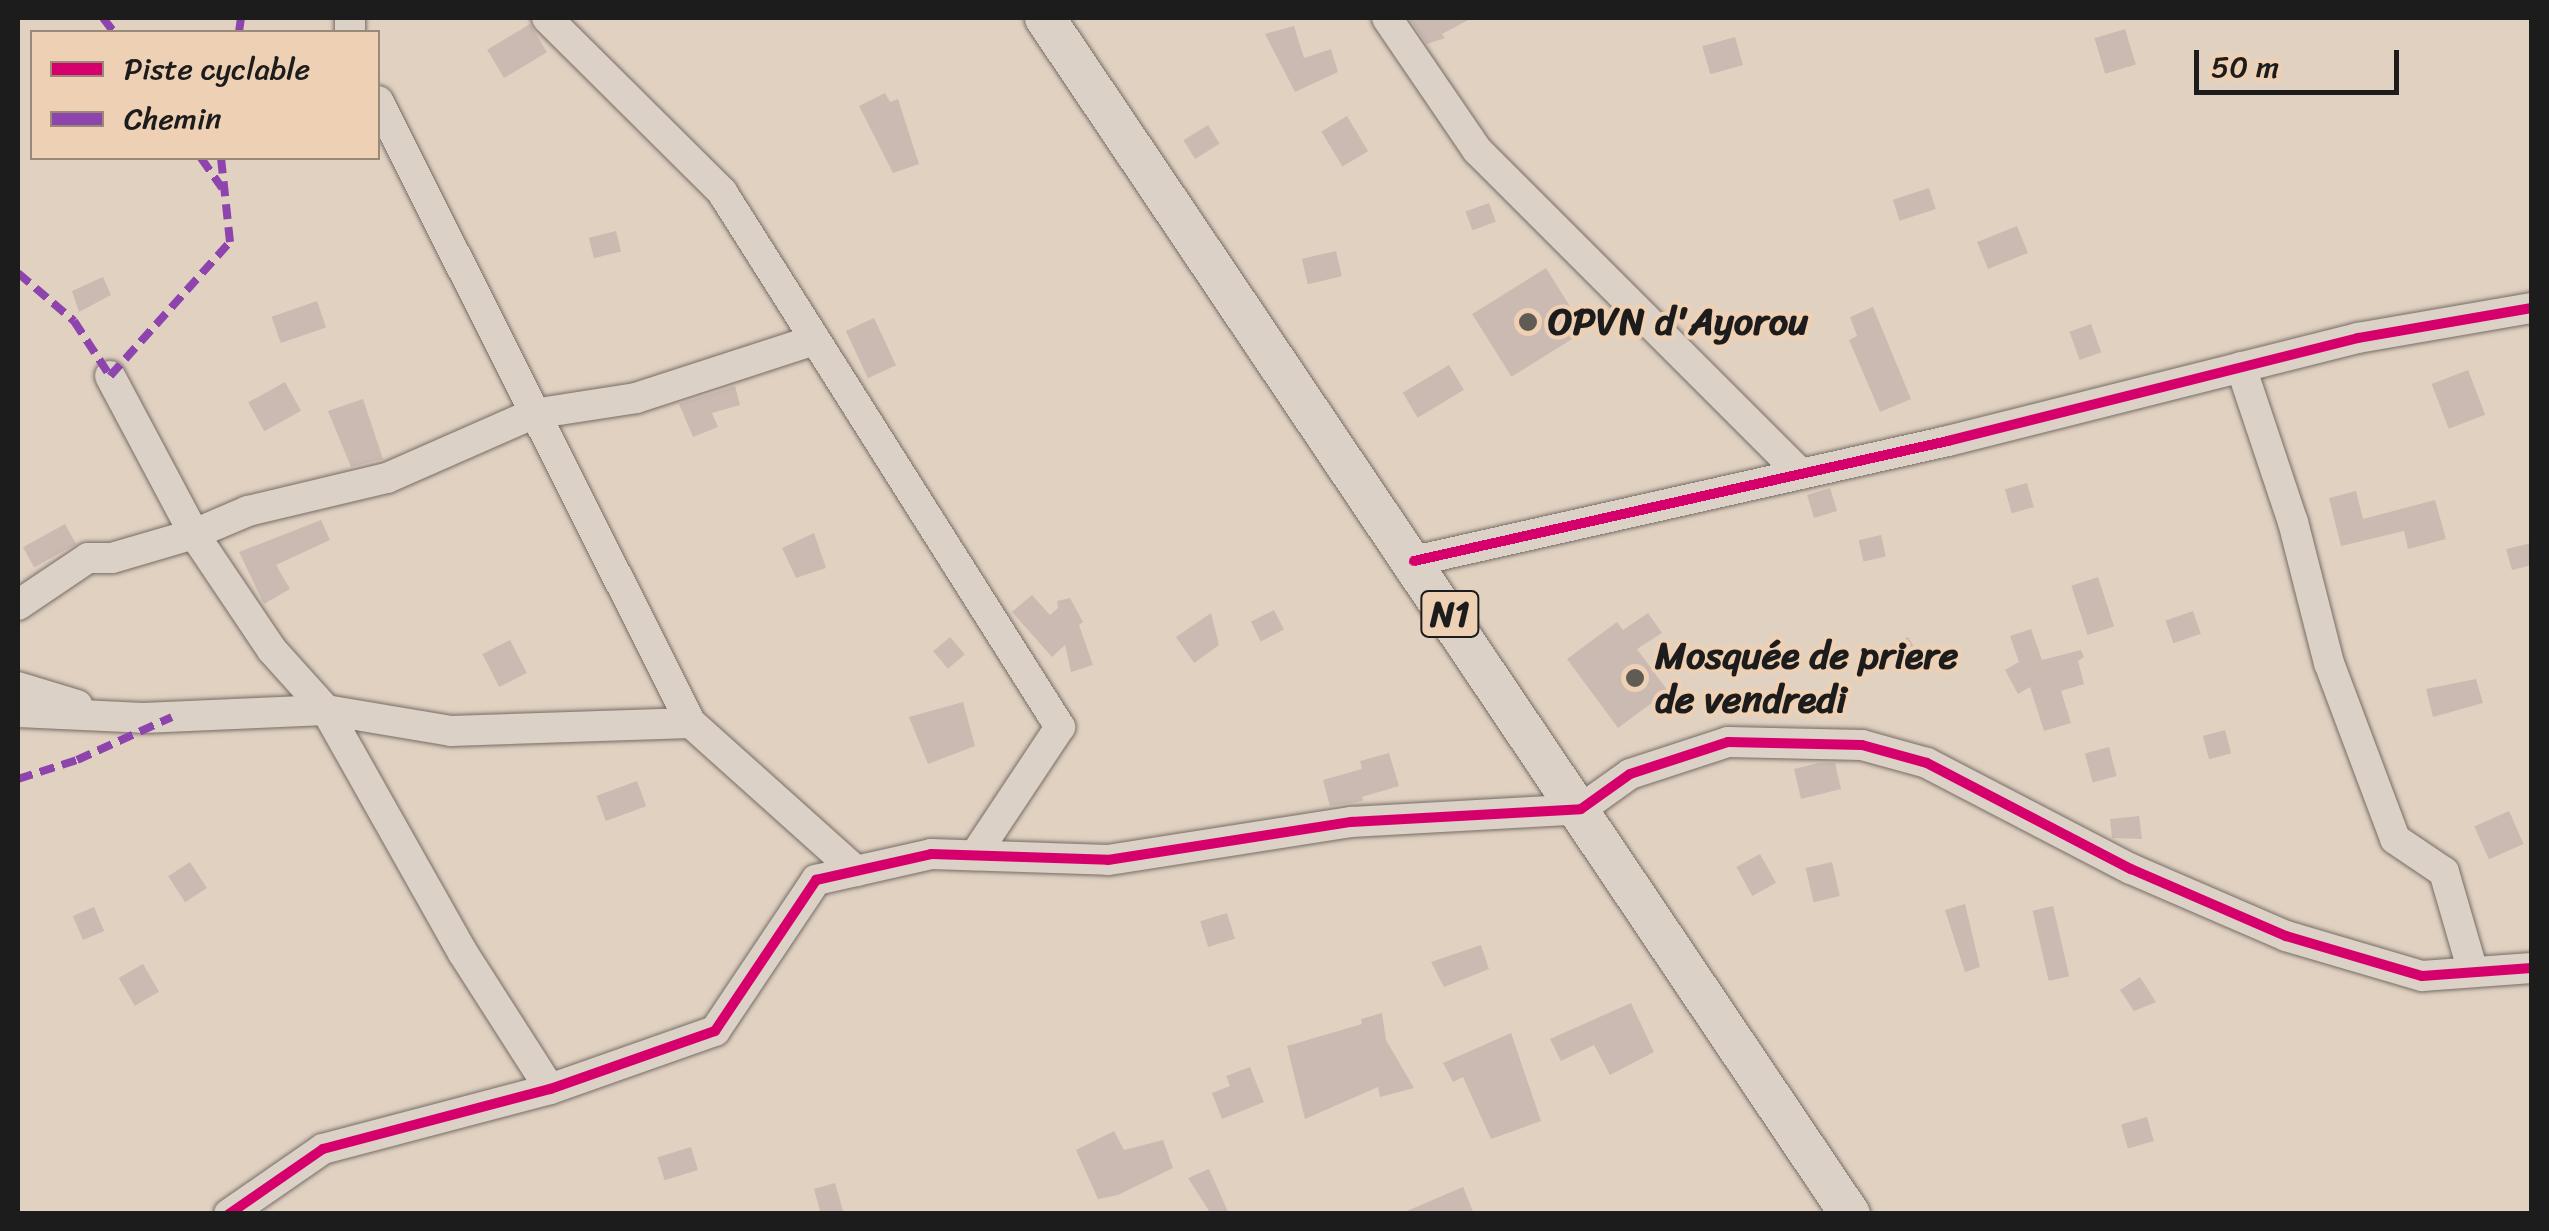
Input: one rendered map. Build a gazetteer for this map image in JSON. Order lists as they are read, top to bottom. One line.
{"streets":{"main road":["N1"]},"places":["OPVN d'Ayorou","Mosquée de priere de vendredi"],"legend":["Piste cyclable","Chemin"],"scale_bar":"50 m"}
